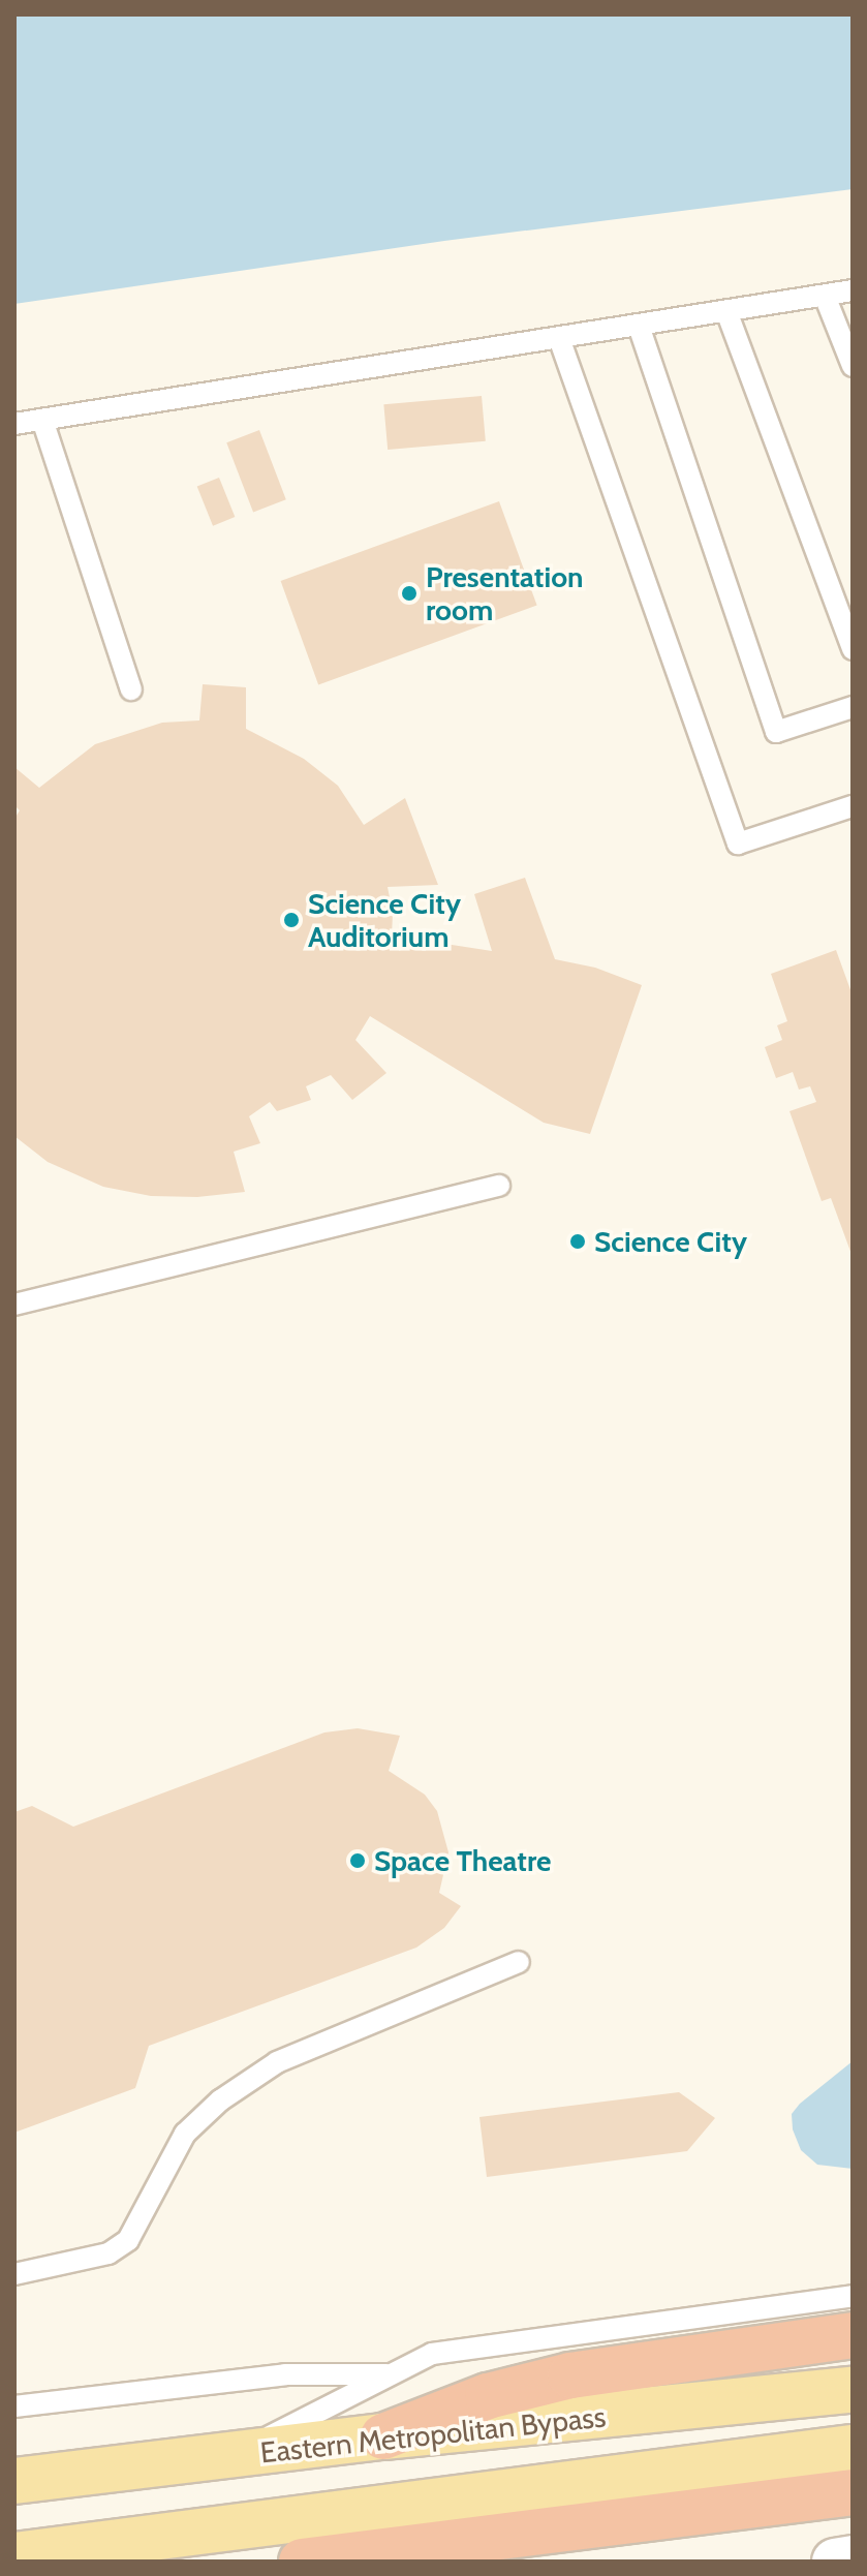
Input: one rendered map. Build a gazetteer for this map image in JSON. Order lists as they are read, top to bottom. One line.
{"streets":{"main road":["Eastern Metropolitan Bypass"]},"places":["Presentation room","Science City Auditorium","Science City","Space Theatre"]}
